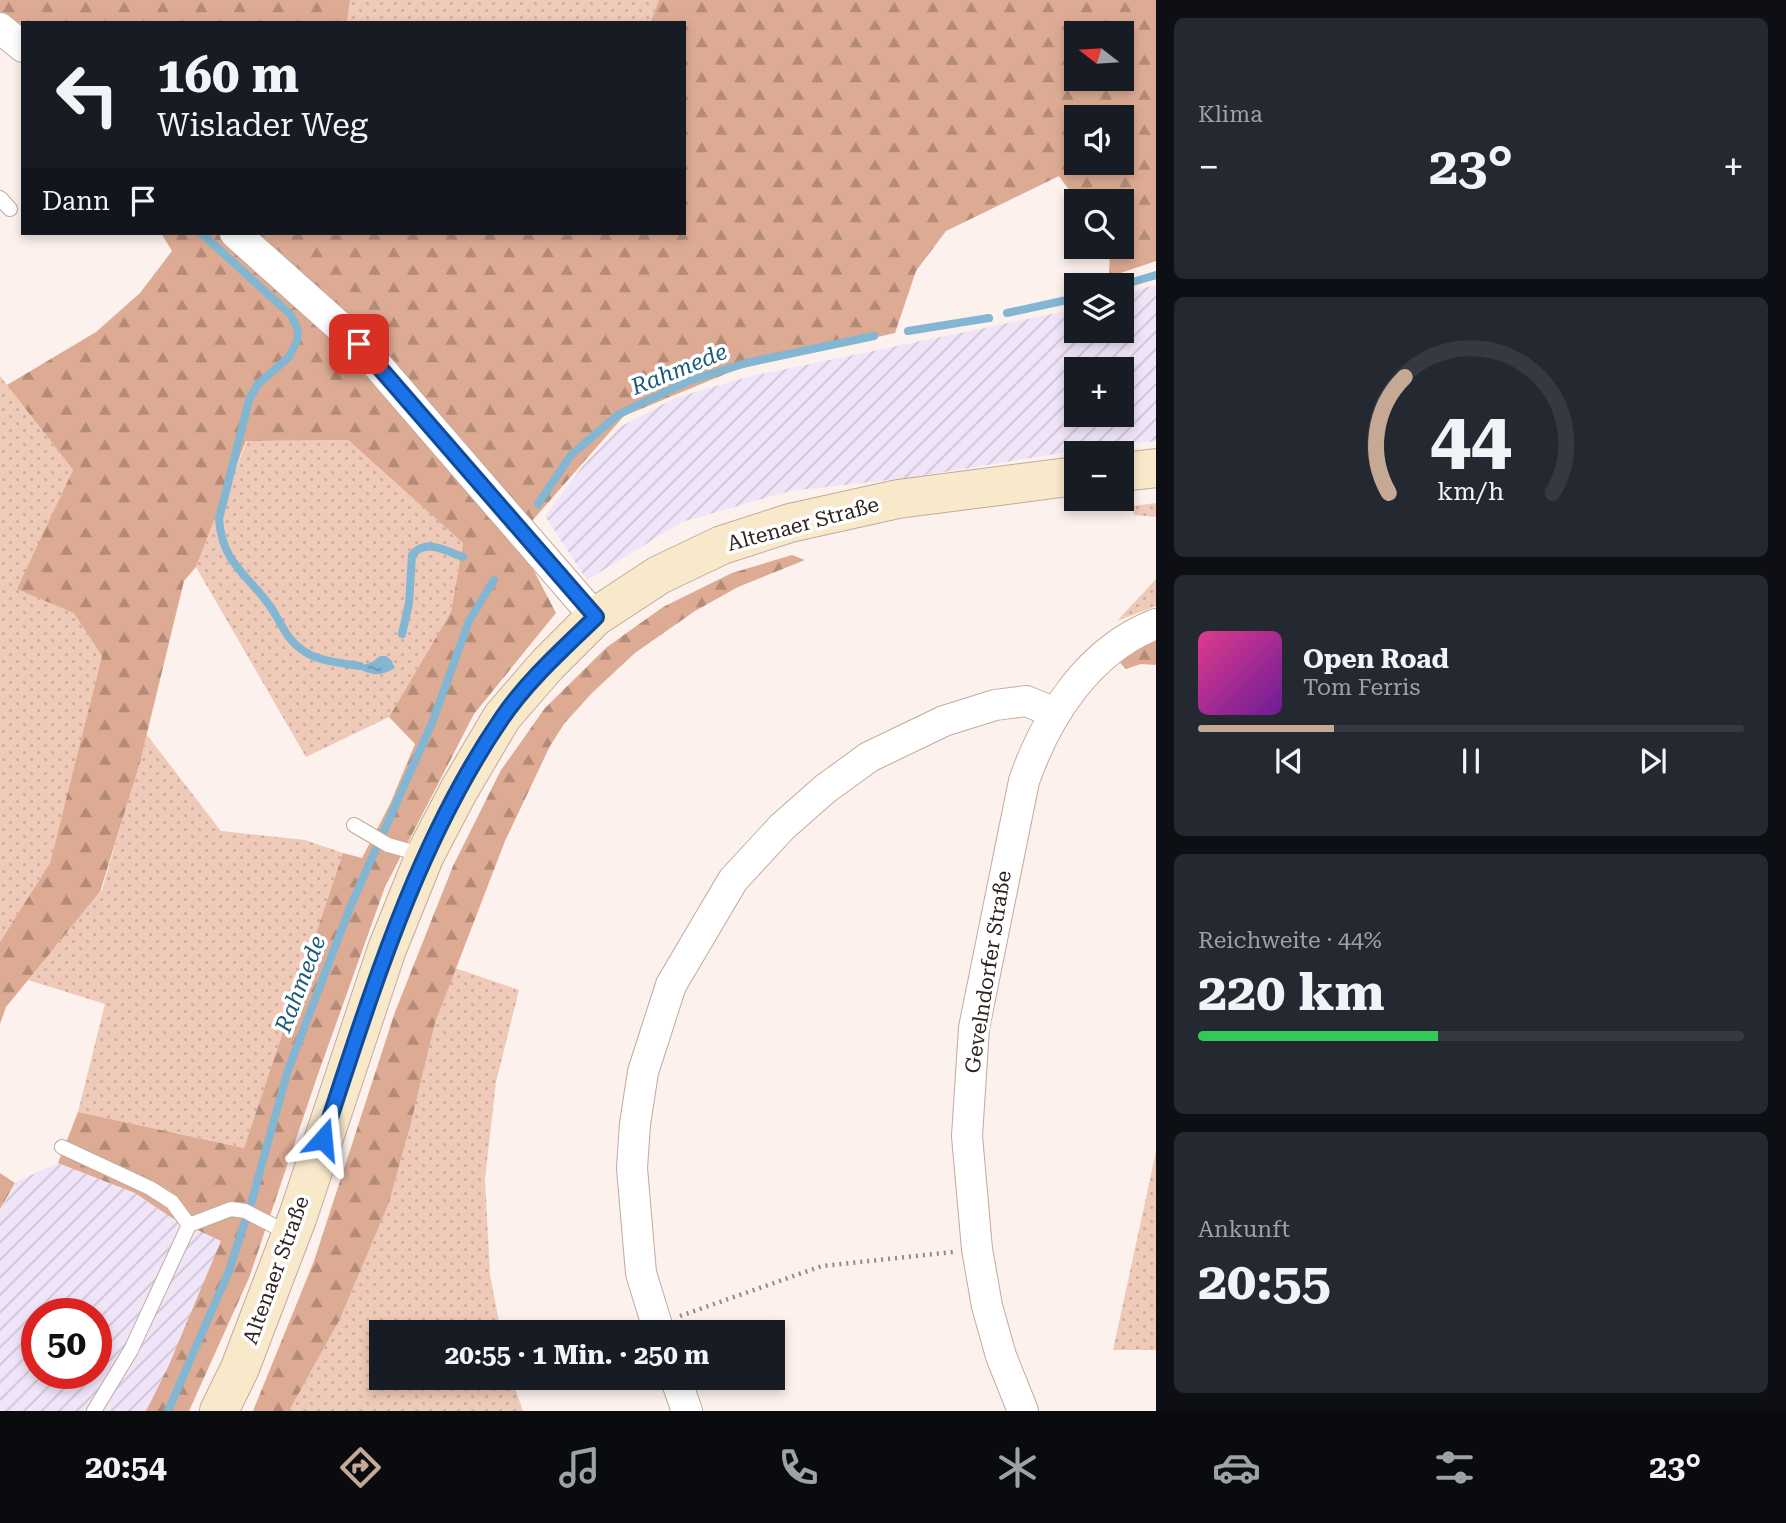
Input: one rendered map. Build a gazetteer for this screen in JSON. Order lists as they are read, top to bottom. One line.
{"streets":{"main road":["Altenaer Straße"],"street":["Gevelndorfer Straße"]},"water":["Rahmede"],"north":"left","page":{"tile":["Klima",["Reichweite · 44%","220 km"],["Ankunft","20:55"]],"map_buttons":["+","−"],"turn":["160 m","Wislader Weg"],"heat":["−","23°","+"],"then":"Dann","song":["Open Road","Tom Ferris"],"limit":"50","trip":"20:55 · 1 Min. · 250 m","tabs":["20:54","23°"],"gauge":["44","km/h"]}}
